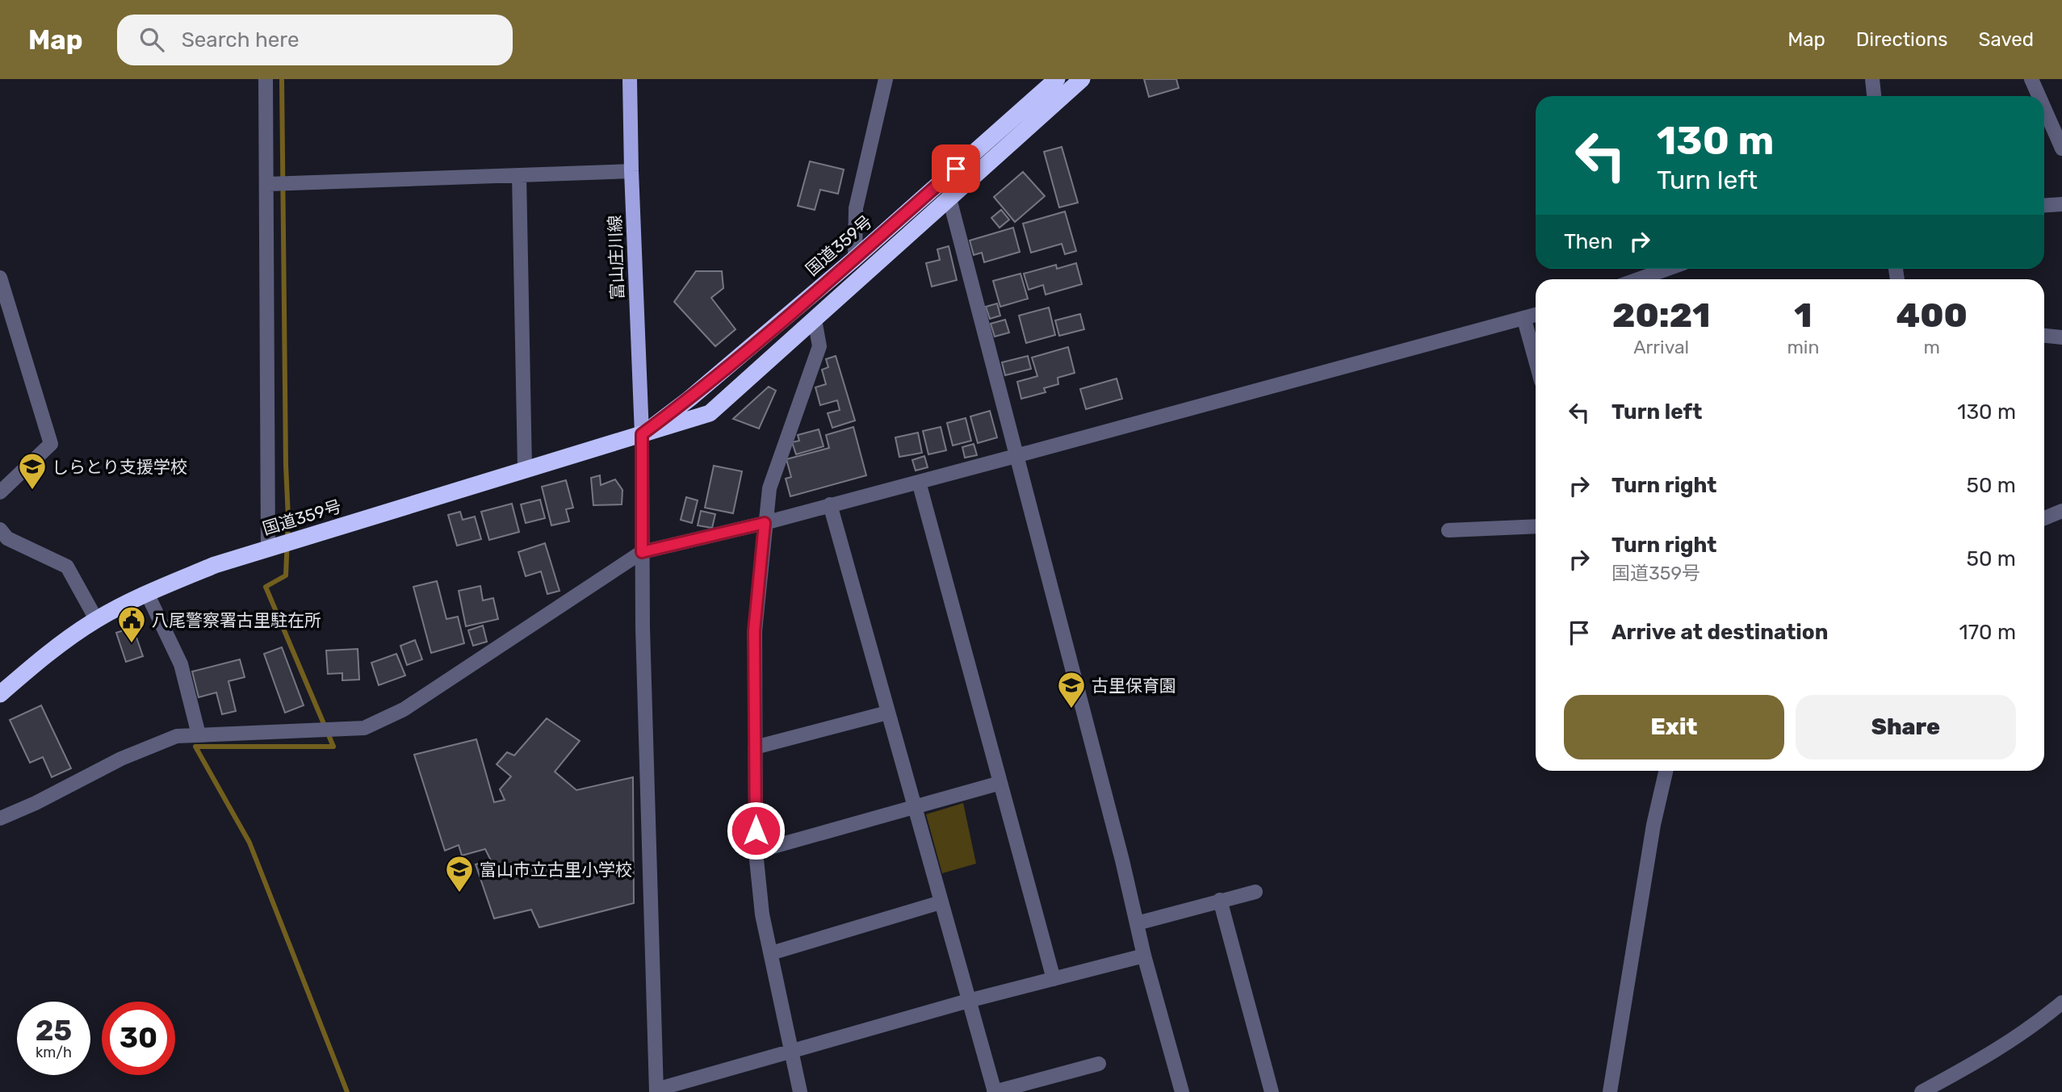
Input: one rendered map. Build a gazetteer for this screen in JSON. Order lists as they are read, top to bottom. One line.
{"streets":{"highway":["国道359号"],"main road":["富山庄川線"]},"crossings":[["国道359号","富山庄川線"]],"places":{"school or university":["しらとり支援学校","古里保育園","富山市立古里小学校"],"public building":["八尾警察署古里駐在所"]},"page":{"header":"Map","search":"Search here","nav":["Map","Directions","Saved"],"turn":["130 m","Turn left"],"then":"Then","eta":["20:21","Arrival","1","min","400","m"],"list":[{"name":"Turn left","value":"130 m"},{"name":"Turn right","value":"50 m"},{"name":"Turn right","note":"国道359号","value":"50 m"},{"name":"Arrive at destination","value":"170 m"}],"buttons":["Exit","Share"],"speed":"25 km/h","limit":"30"}}
